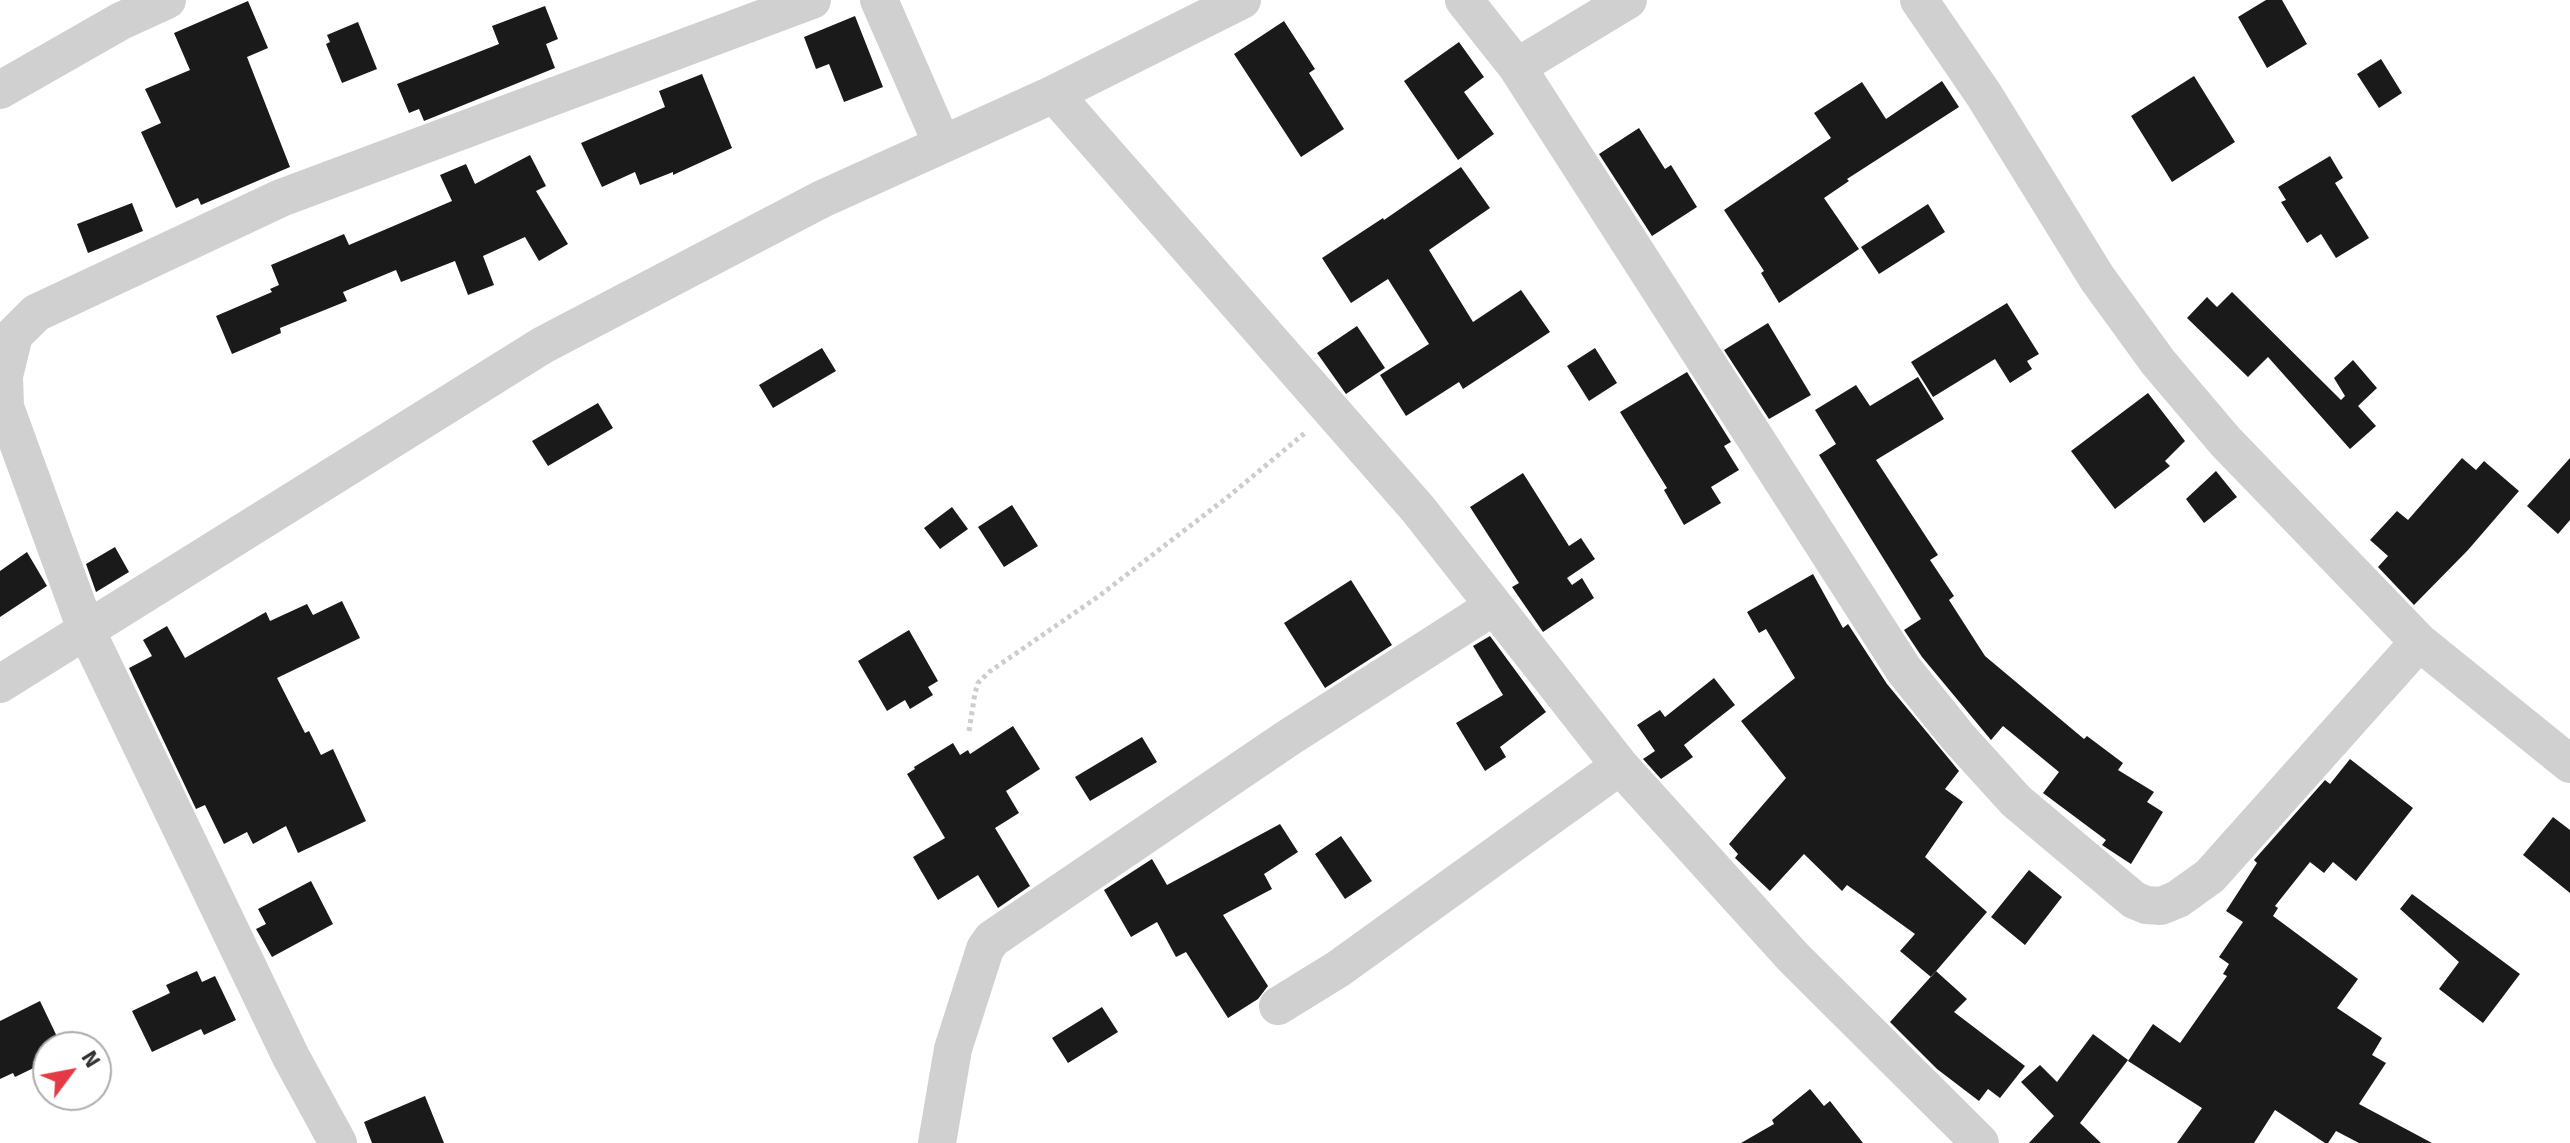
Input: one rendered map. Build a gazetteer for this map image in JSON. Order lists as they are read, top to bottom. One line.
{"north":"top right"}
